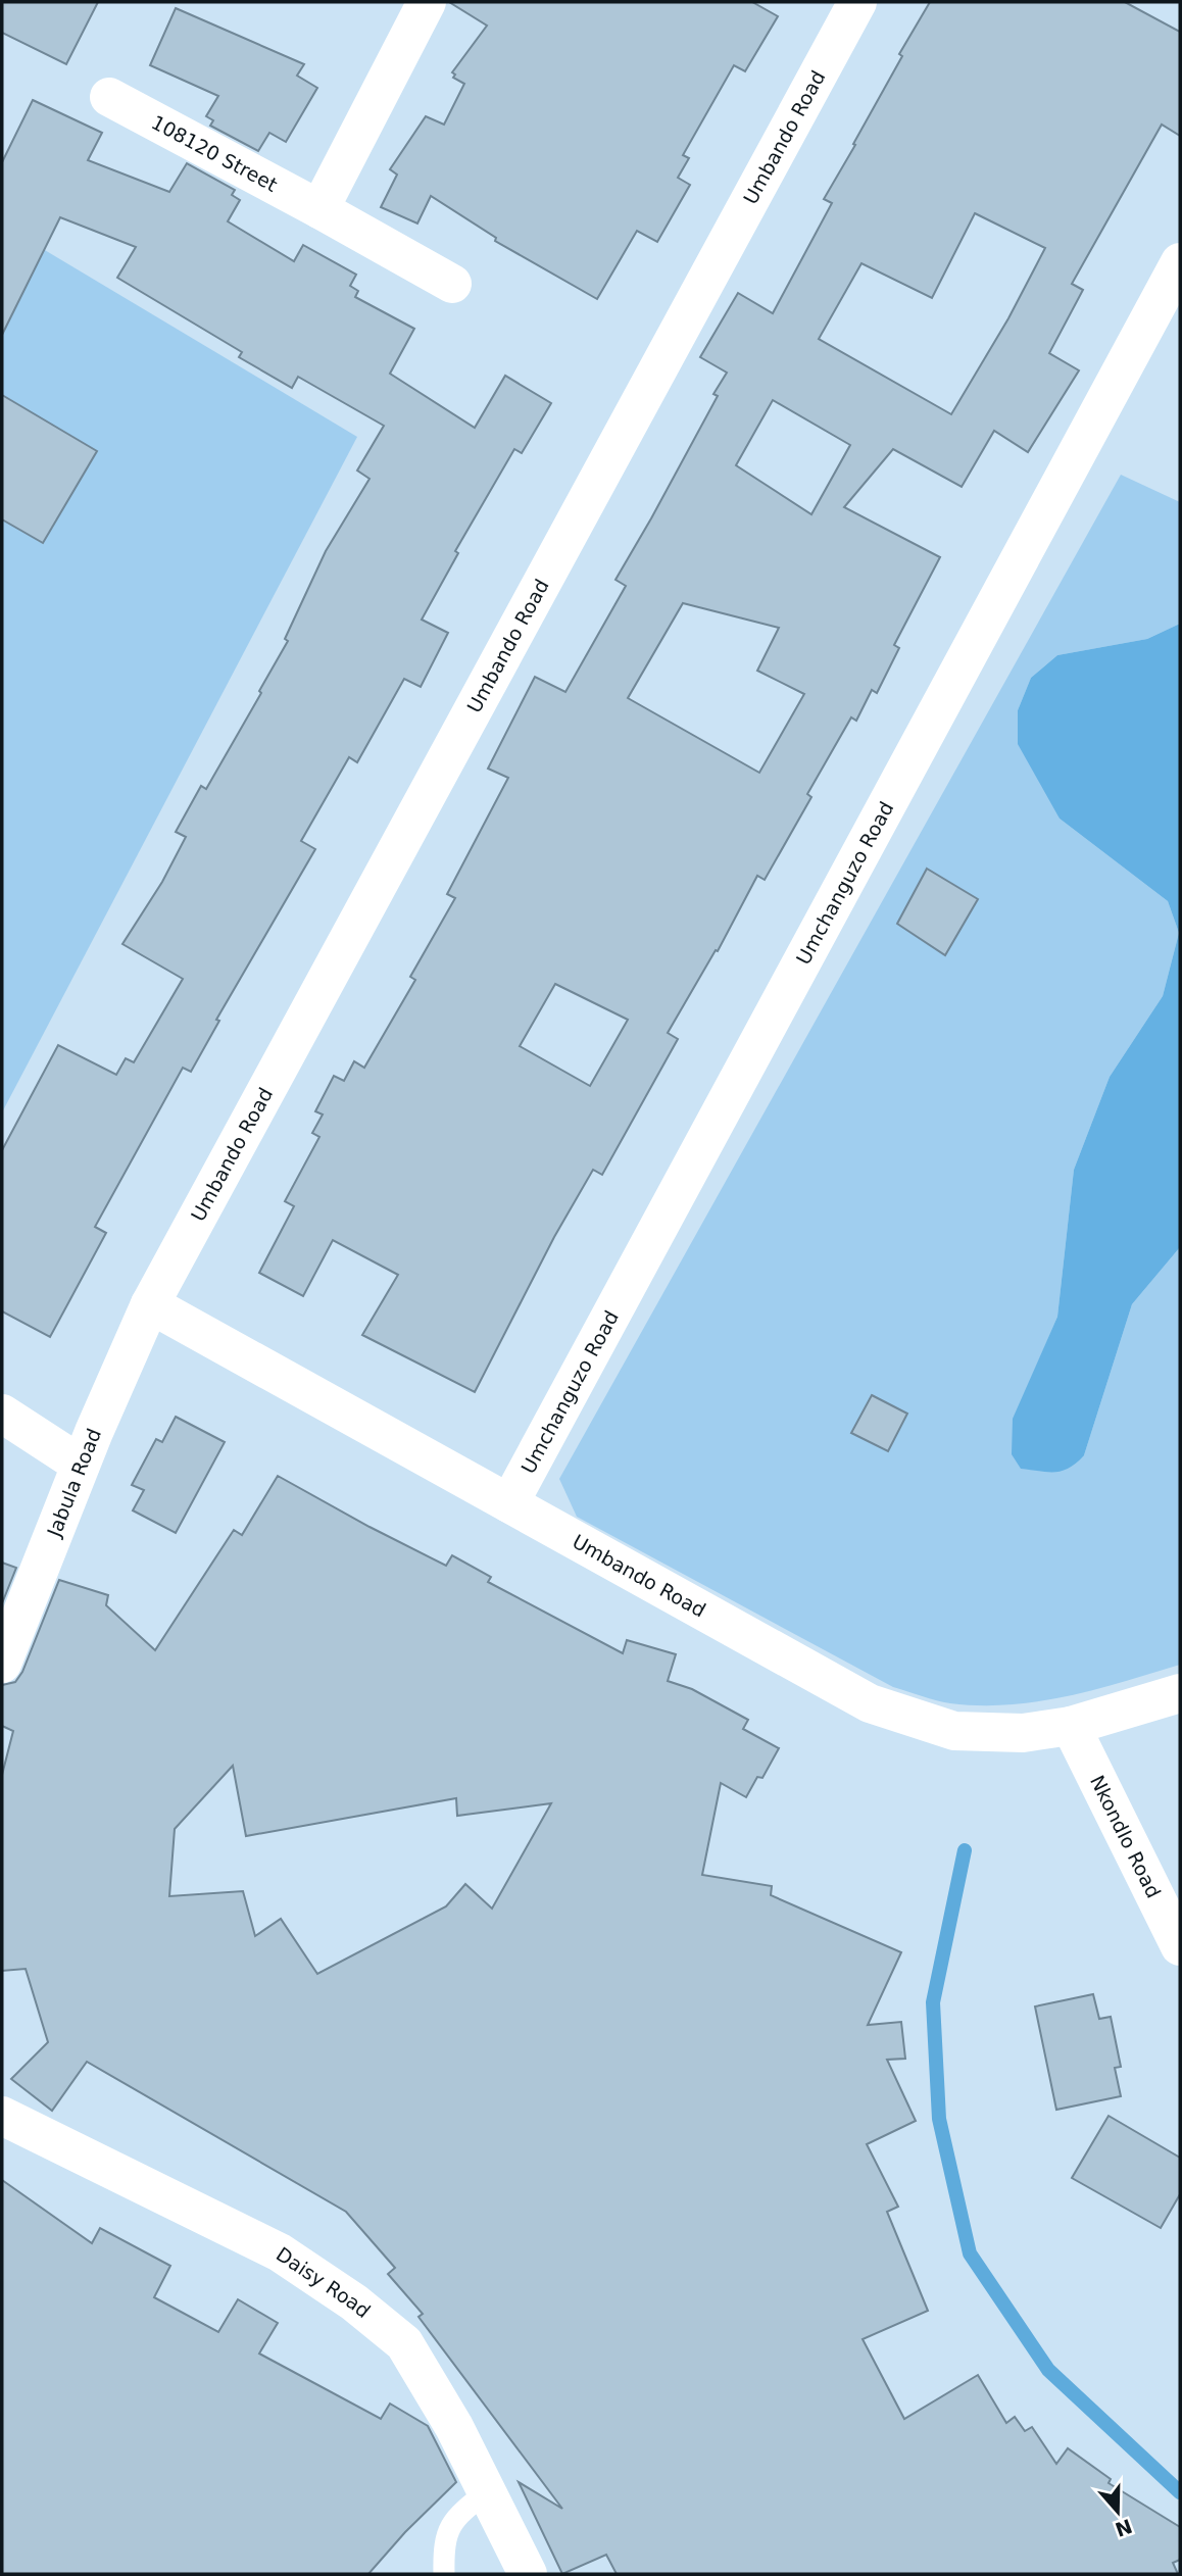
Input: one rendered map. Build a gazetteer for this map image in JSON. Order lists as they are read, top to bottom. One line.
{"streets":{"street":["Umbando Road","108120 Street","Umchanguzo Road","Jabula Road","Nkondlo Road","Daisy Road"]},"crossings":[["Umbando Road","Umchanguzo Road"],["Umbando Road","Jabula Road"],["Umbando Road","Nkondlo Road"]],"north":"bottom"}
